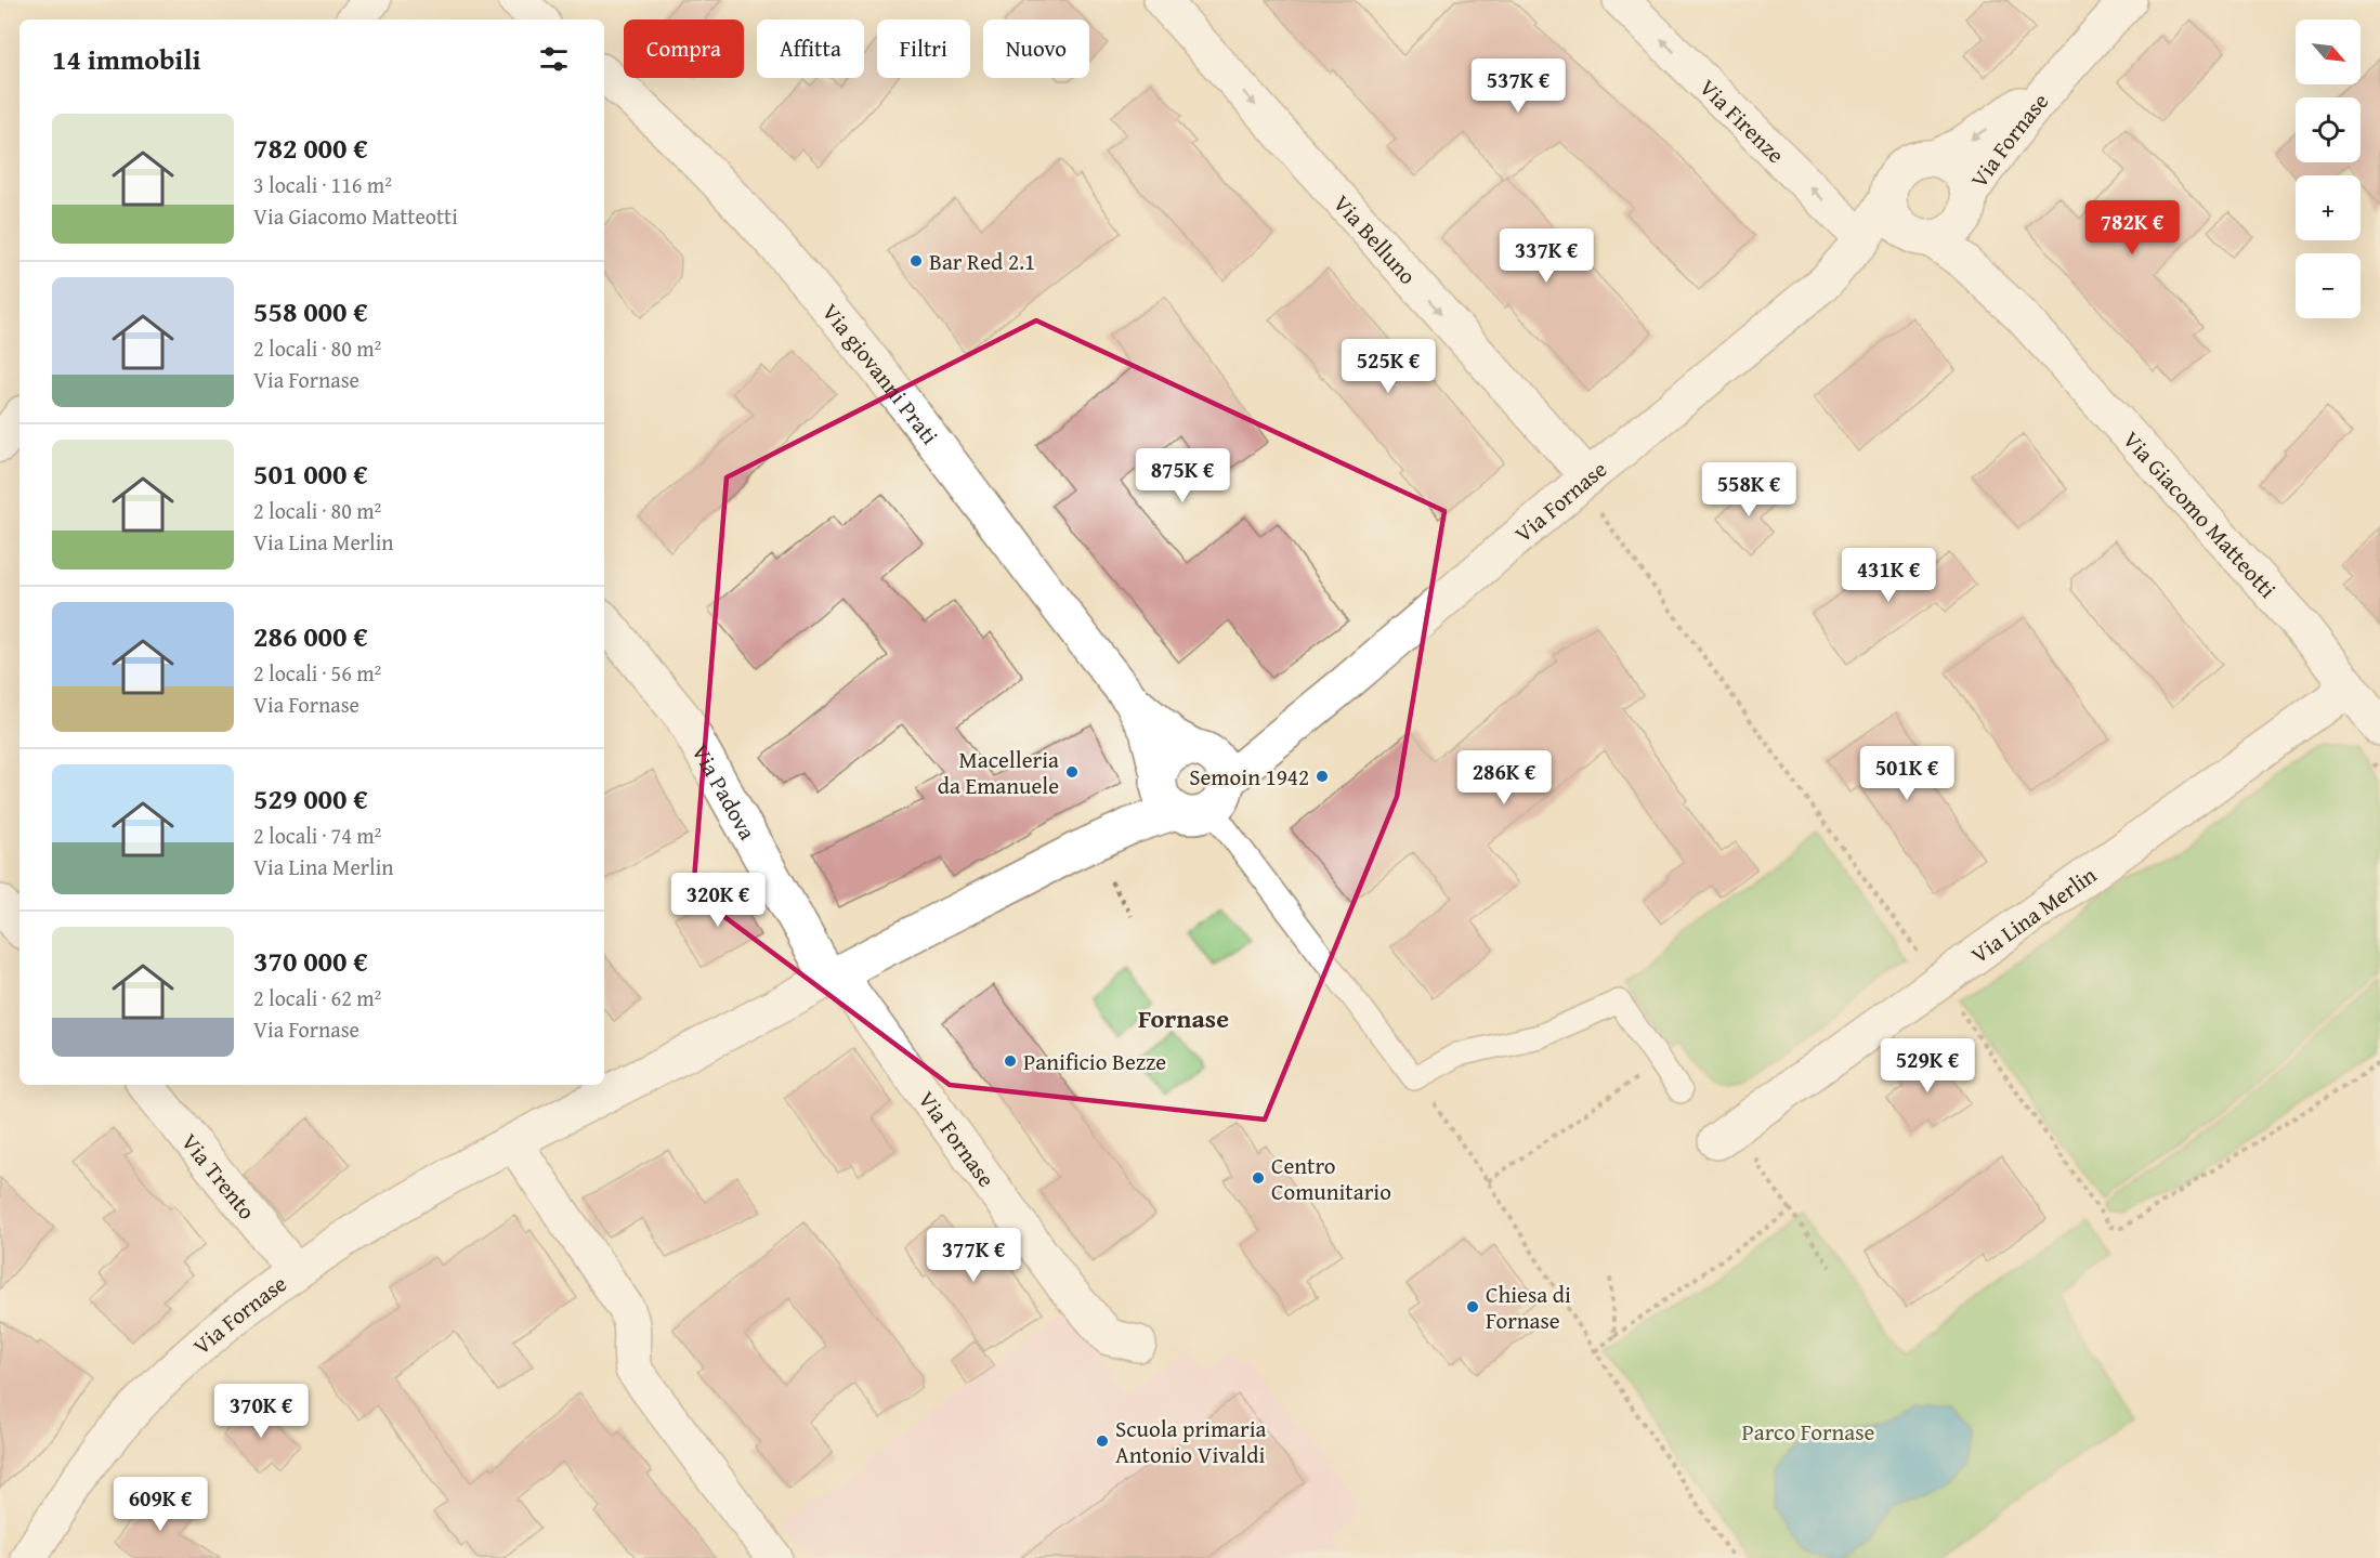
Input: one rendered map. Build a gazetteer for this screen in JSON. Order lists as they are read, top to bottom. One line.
{"streets":{"street":["Via Firenze","Via Fornase","Via Belluno","Via giovanni Prati","Via Giacomo Matteotti","Via Padova","Via Lina Merlin","Via Trento"]},"crossings":[["Via Firenze","Via Fornase"],["Via Fornase","Via Belluno"],["Via Fornase","Via Giacomo Matteotti"],["Via Fornase","Via Padova"],["Via Fornase","Via Trento"],["Via Giacomo Matteotti","Via Lina Merlin"]],"one_way":["Via Firenze","Via Belluno"],"districts":["Fornase"],"parks":["Parco Fornase"],"places":["Bar Red 2.1","Macelleria da Emanuele","Semoin 1942","Panificio Bezze","Centro Comunitario","Chiesa di Fornase","Scuola primaria Antonio Vivaldi"],"north":"bottom right","page":{"map_buttons":["+","−"],"chip":["Compra","Affitta","Filtri","Nuovo"],"heading":"14 immobili","price":["537K €","782K €","337K €","525K €","875K €","558K €","431K €","501K €","286K €","320K €","529K €","377K €","370K €","609K €"],"list":[{"name":"782 000 €","note":"3 locali · 116 m² · Via Giacomo Matteotti"},{"name":"558 000 €","note":"2 locali · 80 m² · Via Fornase"},{"name":"501 000 €","note":"2 locali · 80 m² · Via Lina Merlin"},{"name":"286 000 €","note":"2 locali · 56 m² · Via Fornase"},{"name":"529 000 €","note":"2 locali · 74 m² · Via Lina Merlin"},{"name":"370 000 €","note":"2 locali · 62 m² · Via Fornase"}]}}
